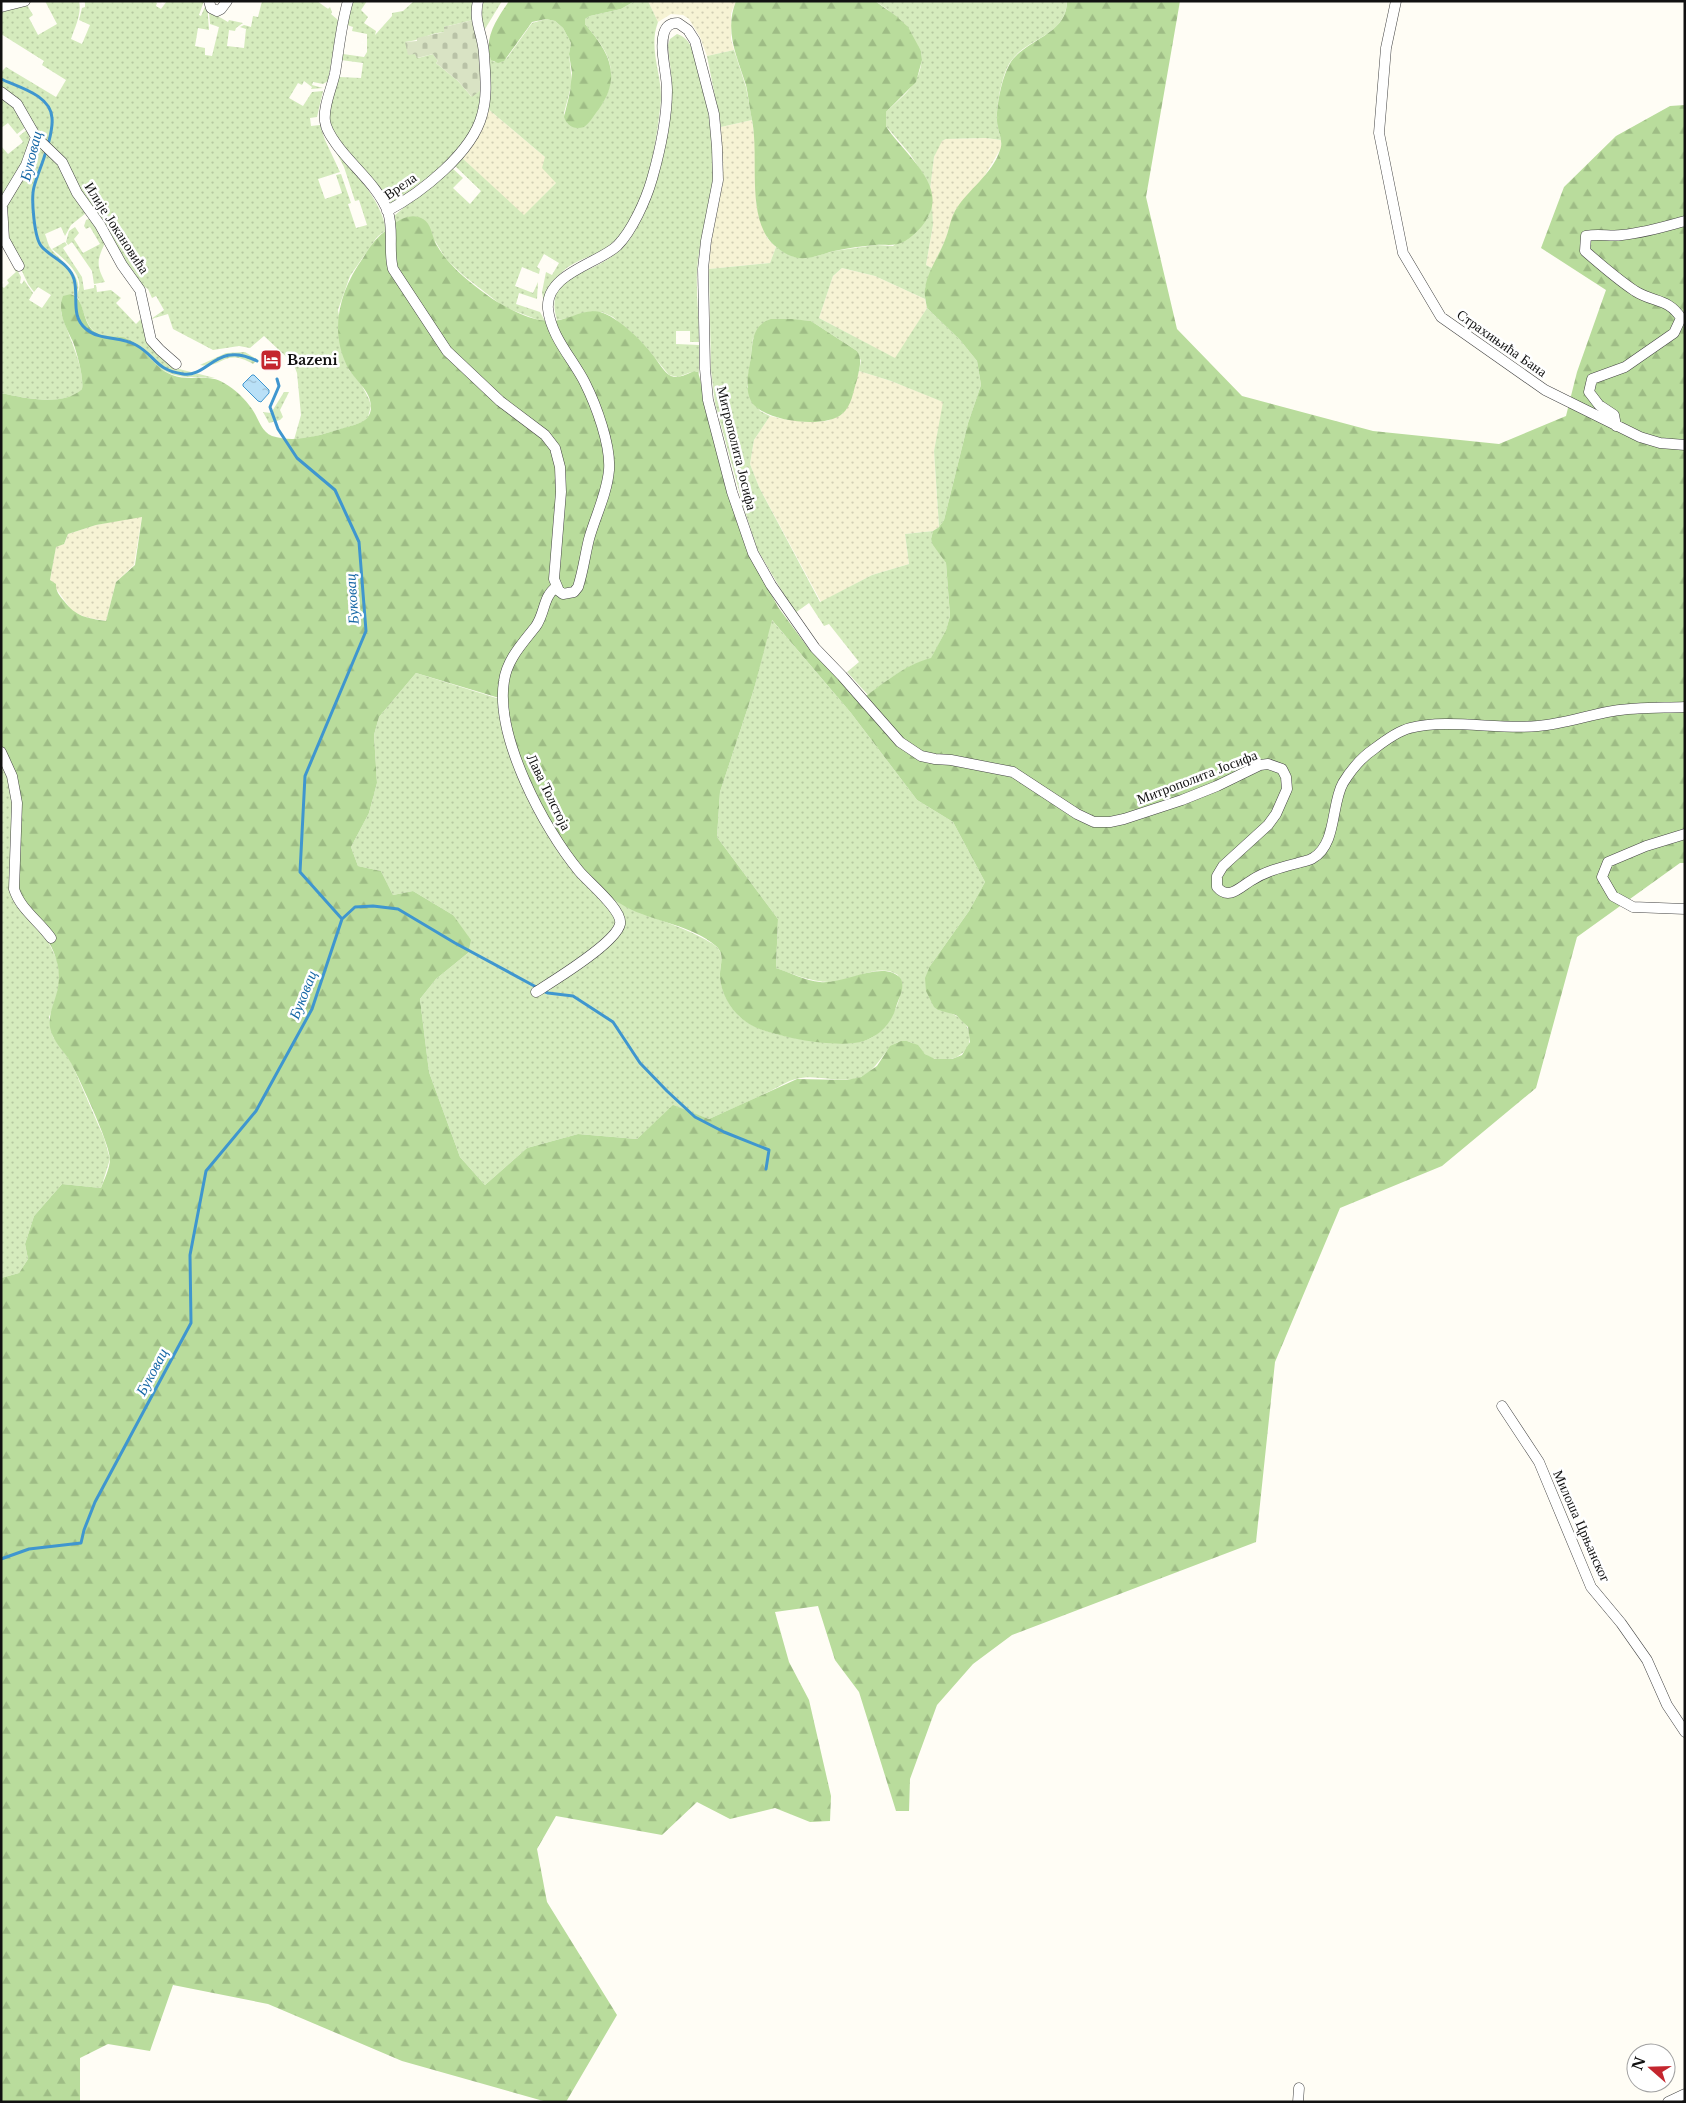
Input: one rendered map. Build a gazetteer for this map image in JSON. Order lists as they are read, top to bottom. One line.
{"streets":{"street":["Врела","Илије Јокановића","Страхињића Бана","Митрополита Јосифа","Лава Толстоја","Милоша Црњанског"]},"crossings":[["Митрополита Јосифа","Лава Толстоја"]],"water":["Буковац"],"places":{"hotel":["Bazeni"]},"north":"left"}
